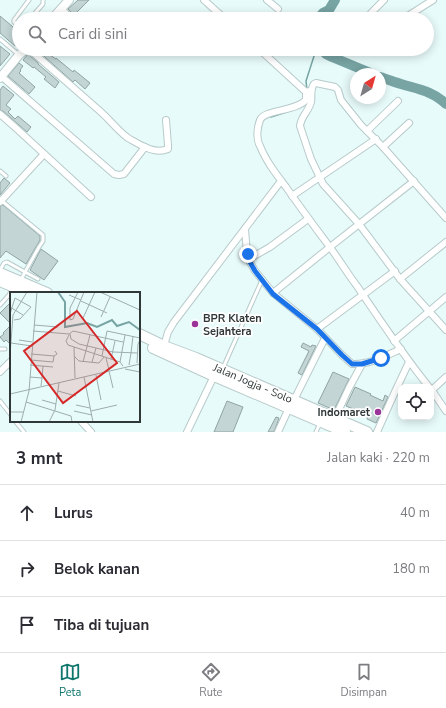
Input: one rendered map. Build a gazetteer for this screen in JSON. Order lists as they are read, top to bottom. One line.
{"streets":{"highway":["Jalan Jogja - Solo"]},"places":["BPR Klaten Sejahtera","Indomaret"],"north":"top right","page":{"search":"Cari di sini","heading":["3 mnt","Jalan kaki · 220 m"],"list":[["Lurus","40 m"],["Belok kanan","180 m"],"Tiba di tujuan"],"nav":["Peta","Rute","Disimpan"]}}
